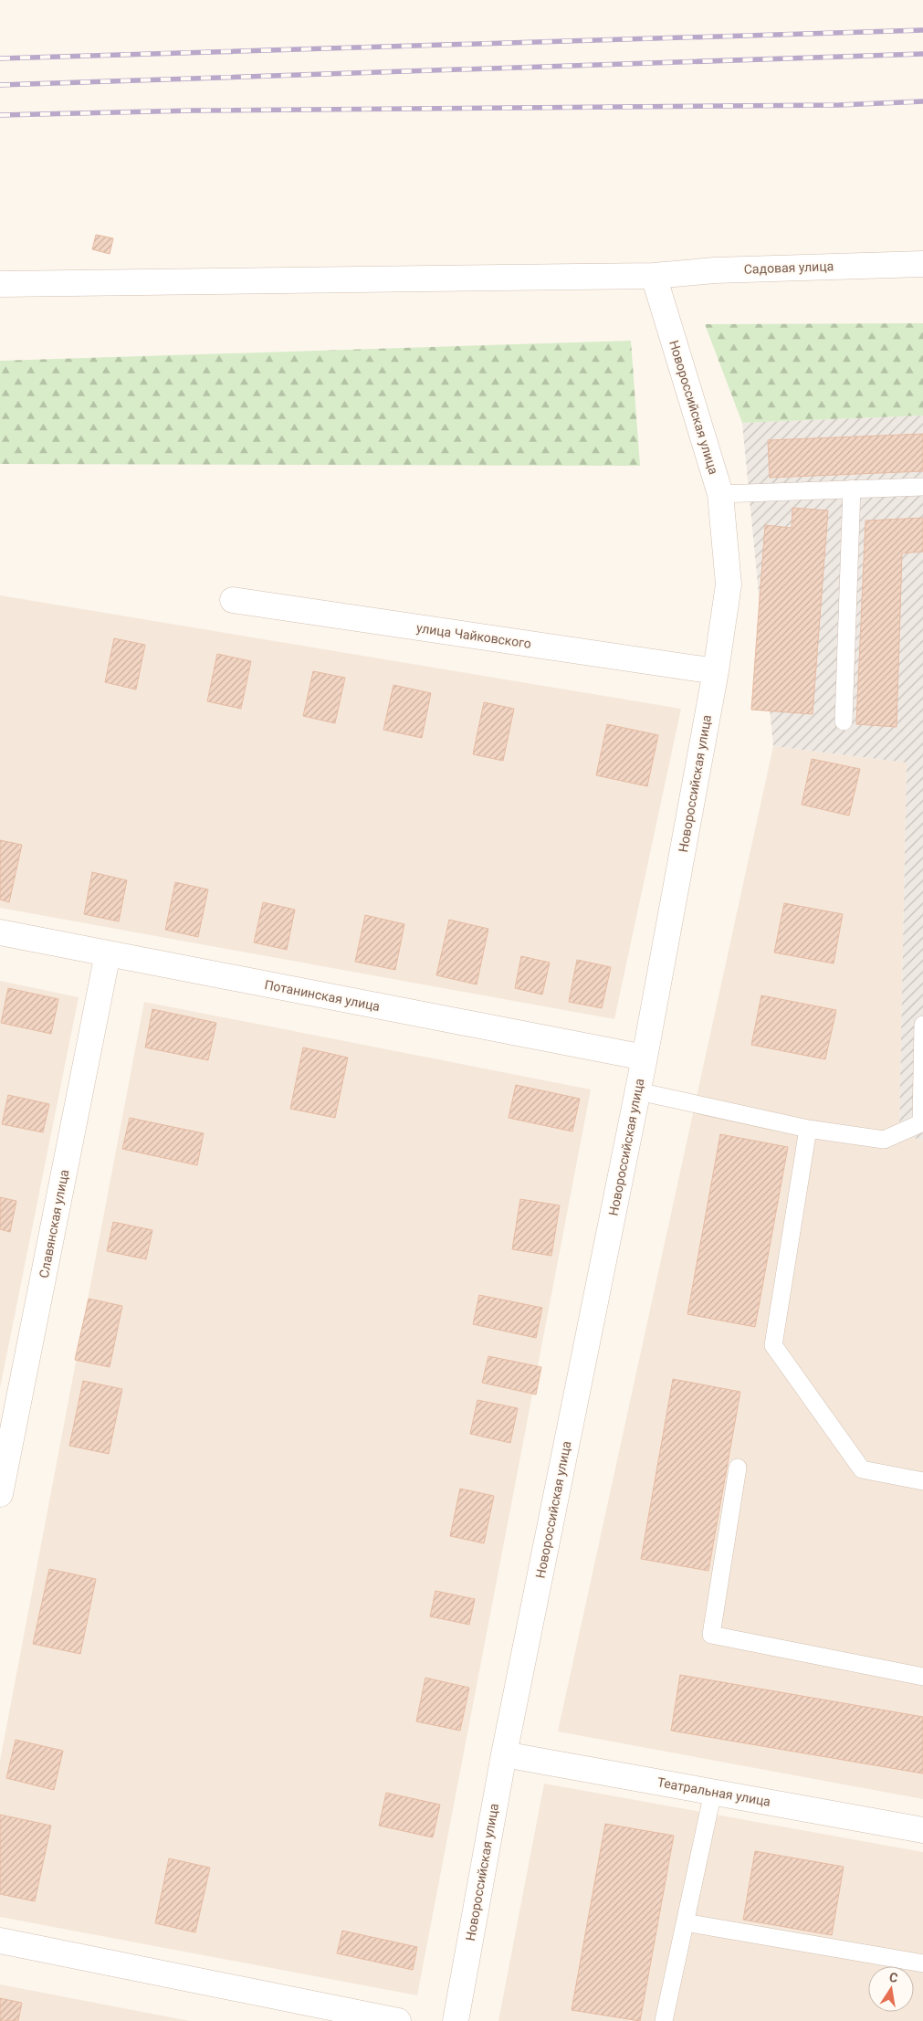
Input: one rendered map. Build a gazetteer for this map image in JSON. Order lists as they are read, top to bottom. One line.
{"streets":{"street":["Садовая улица","Новороссийская улица","улица Чайковского","Потанинская улица","Славянская улица","Театральная улица"]},"crossings":[["Садовая улица","Новороссийская улица"],["Новороссийская улица","улица Чайковского"],["Новороссийская улица","Потанинская улица"],["Новороссийская улица","Театральная улица"],["Потанинская улица","Славянская улица"]],"north":"top"}
